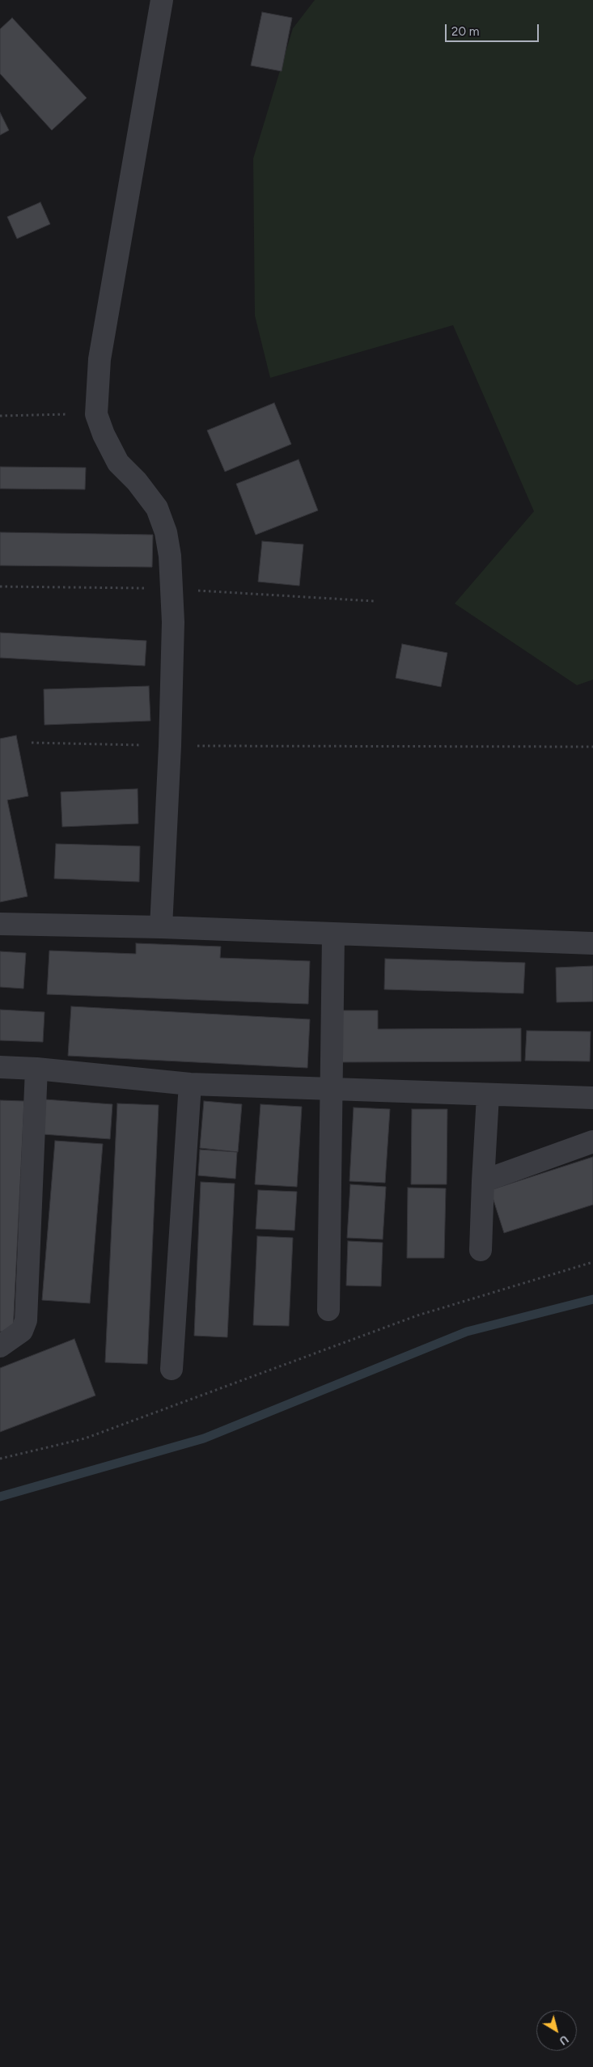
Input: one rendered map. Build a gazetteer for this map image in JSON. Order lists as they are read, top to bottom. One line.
{"scale_bar":"20 m","north":"bottom right"}
